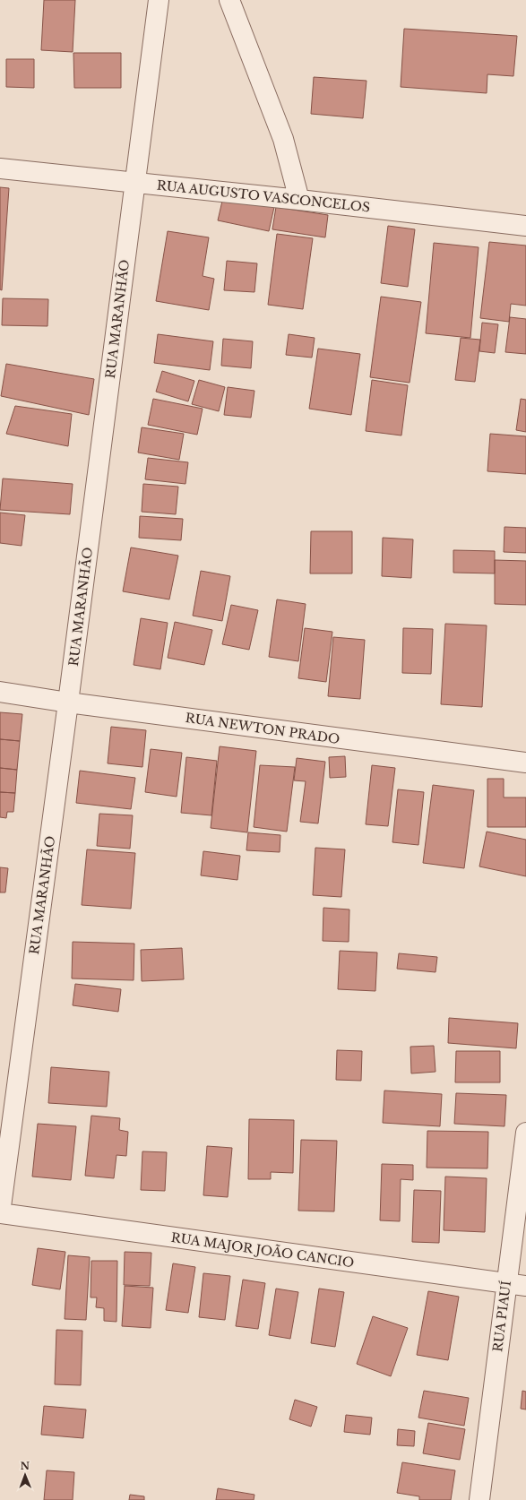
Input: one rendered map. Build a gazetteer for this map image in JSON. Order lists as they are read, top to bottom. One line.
{"streets":{"street":["RUA AUGUSTO VASCONCELOS","RUA MARANHÃO","RUA NEWTON PRADO","RUA MAJOR JOÃO CANCIO","RUA PIAUÍ"]},"crossings":[["RUA AUGUSTO VASCONCELOS","RUA MARANHÃO"],["RUA MARANHÃO","RUA NEWTON PRADO"],["RUA MARANHÃO","RUA MAJOR JOÃO CANCIO"],["RUA MAJOR JOÃO CANCIO","RUA PIAUÍ"]],"north":"top"}
